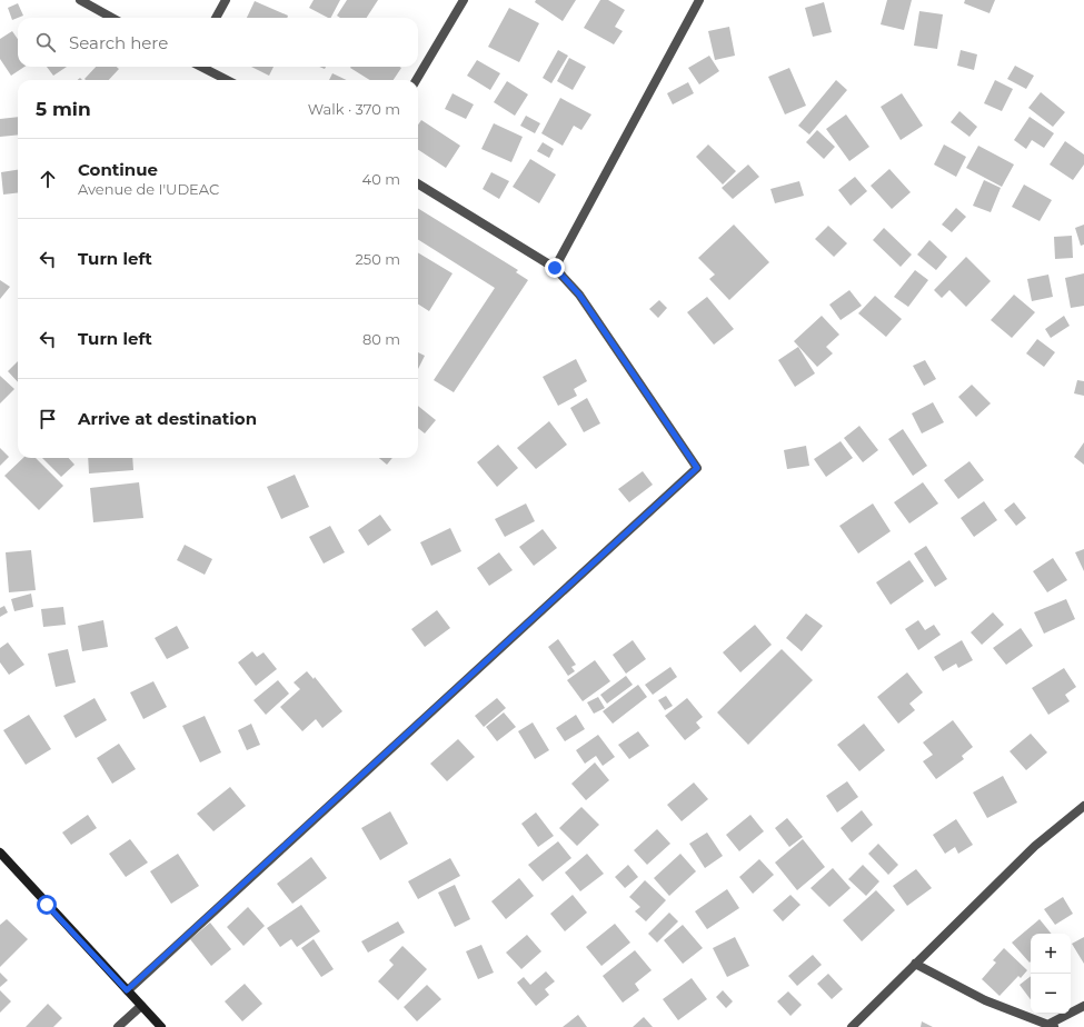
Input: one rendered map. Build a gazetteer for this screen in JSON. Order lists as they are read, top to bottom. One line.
{"page":{"search":"Search here","heading":["5 min","Walk · 370 m"],"list":[["Continue","Avenue de I'UDEAC","40 m"],["Turn left","250 m"],["Turn left","80 m"],"Arrive at destination"],"map_buttons":["+","−"]}}
